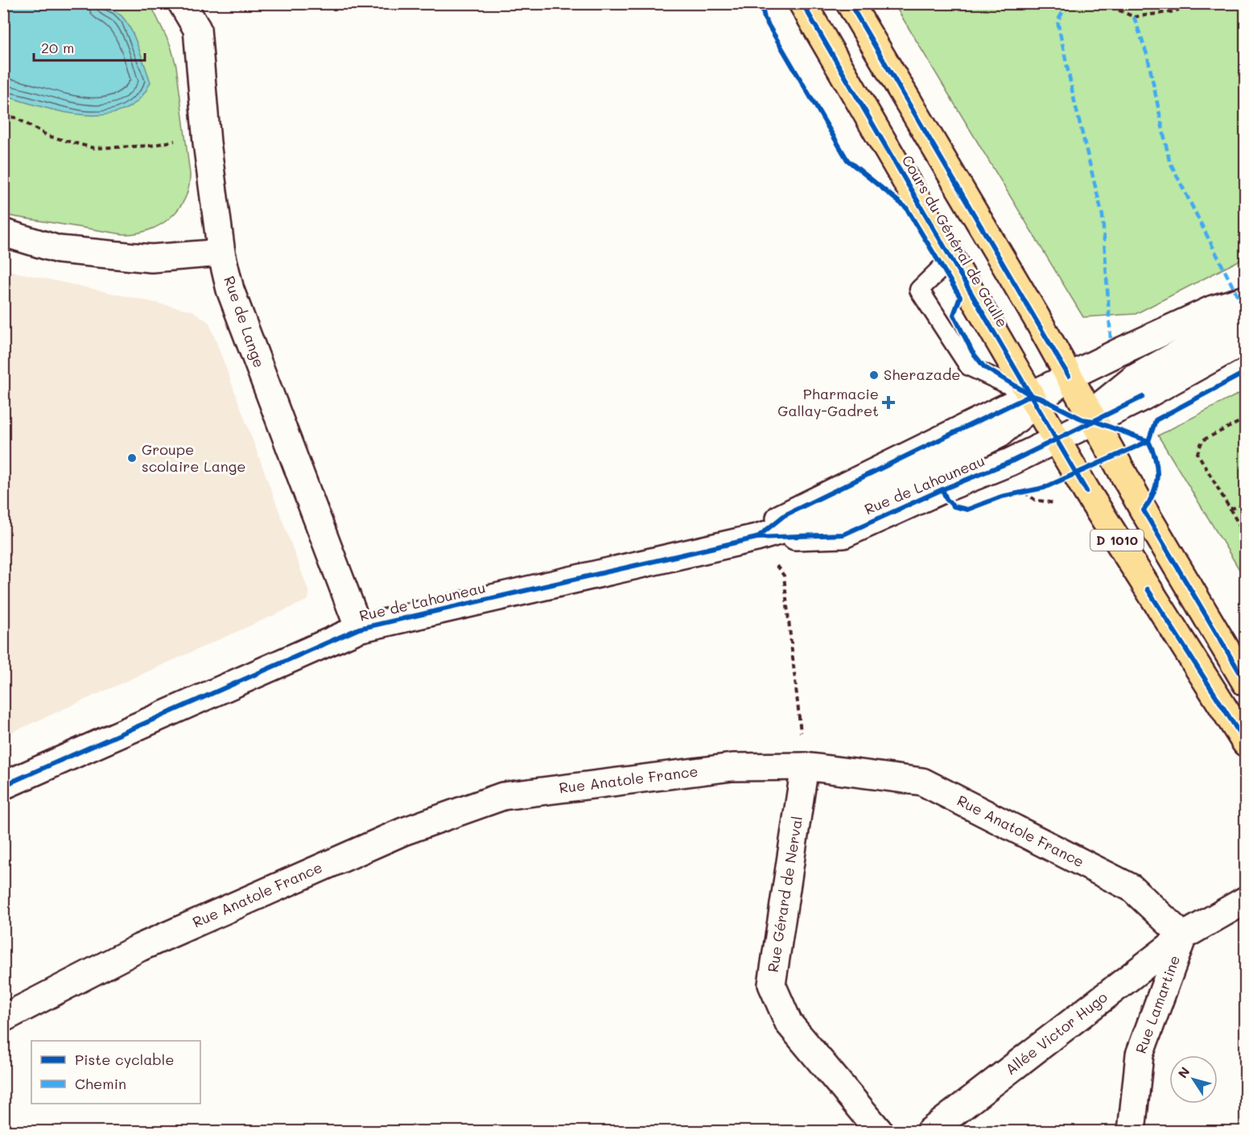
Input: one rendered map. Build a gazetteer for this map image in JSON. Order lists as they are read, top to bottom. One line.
{"streets":{"main road":["Cours du Général de Gaulle","D 1010"],"street":["Rue de Lange","Rue de Lahouneau","Rue Anatole France","Rue Gérard de Nerval","Rue Lamartine","Allée Victor Hugo"]},"crossings":[["Cours du Général de Gaulle","Rue de Lahouneau"],["Rue de Lange","Rue de Lahouneau"],["Rue Anatole France","Rue Gérard de Nerval"],["Rue Anatole France","Rue Lamartine"],["Rue Anatole France","Allée Victor Hugo"],["Rue Lamartine","Allée Victor Hugo"]],"places":{"other":["Sherazade","Groupe scolaire Lange"],"health":["Pharmacie Gallay-Gadret"]},"legend":["Piste cyclable","Chemin"],"scale_bar":"20 m","north":"top left"}
